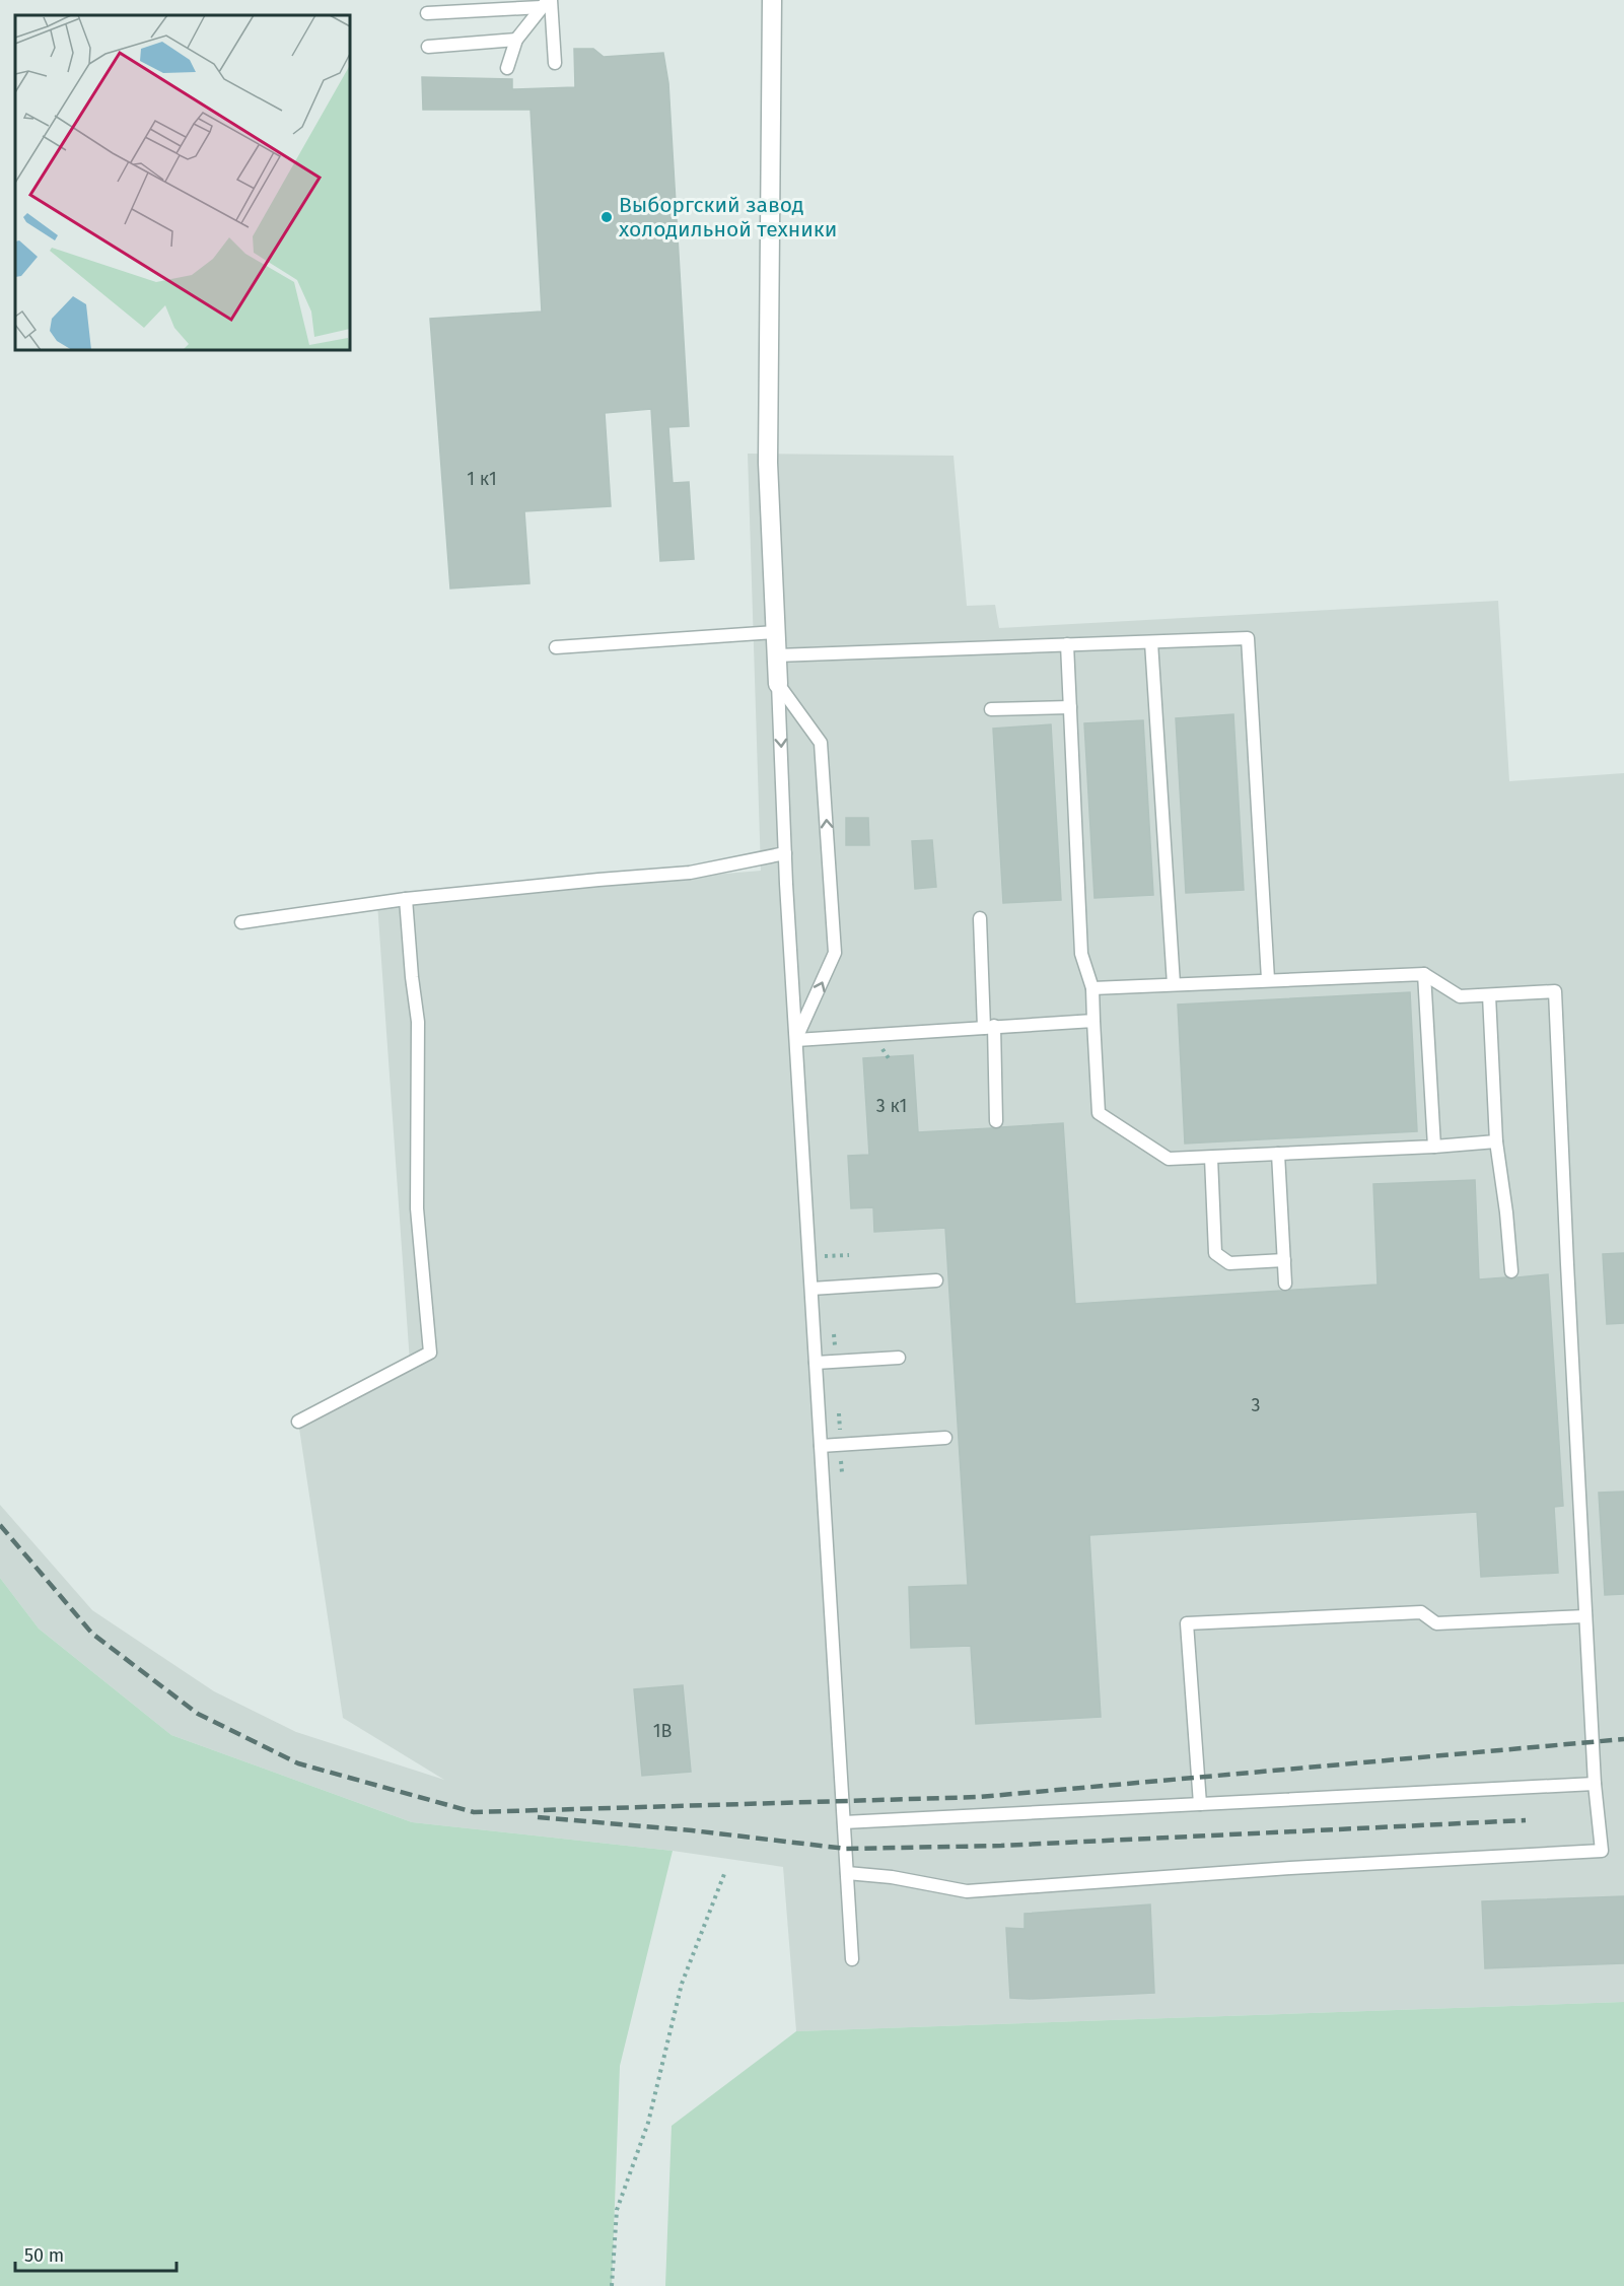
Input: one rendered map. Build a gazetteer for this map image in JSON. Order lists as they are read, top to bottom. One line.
{"places":["Выборгский завод холодильной техники"],"house_numbers":["1 к1","3 к1","3","1В"],"scale_bar":"50 m"}
